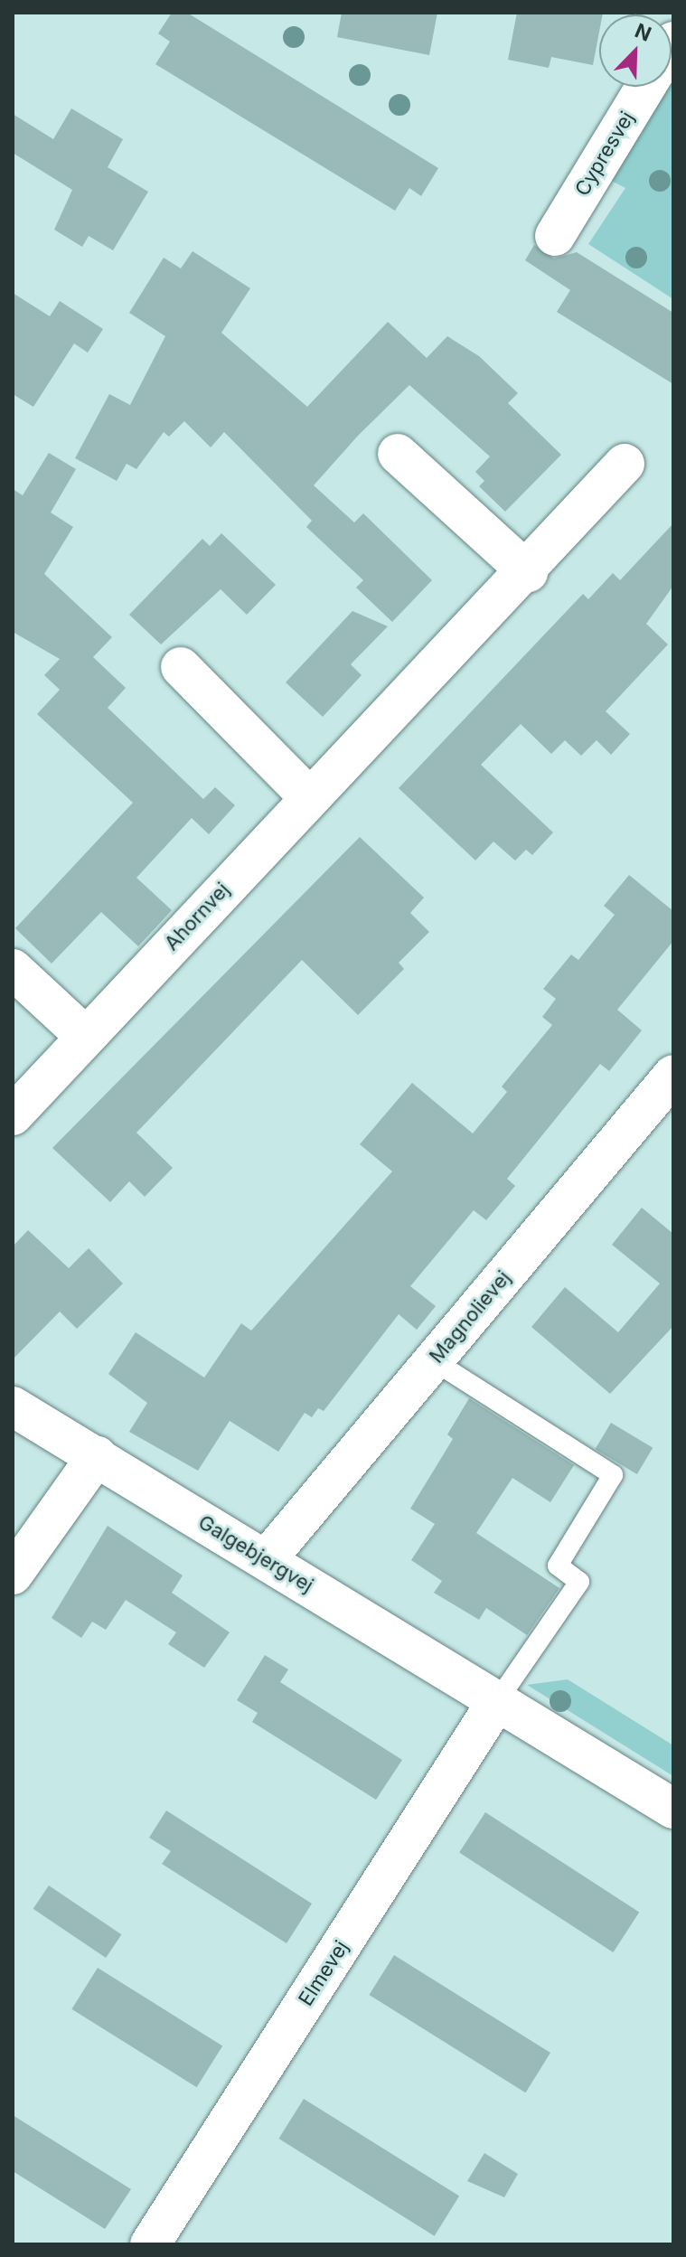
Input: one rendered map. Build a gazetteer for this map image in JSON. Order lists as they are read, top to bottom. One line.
{"streets":{"street":["Cypresvej","Ahornvej","Magnolievej","Galgebjergvej","Elmevej"]},"crossings":[["Magnolievej","Galgebjergvej"],["Galgebjergvej","Elmevej"]],"north":"top right"}
